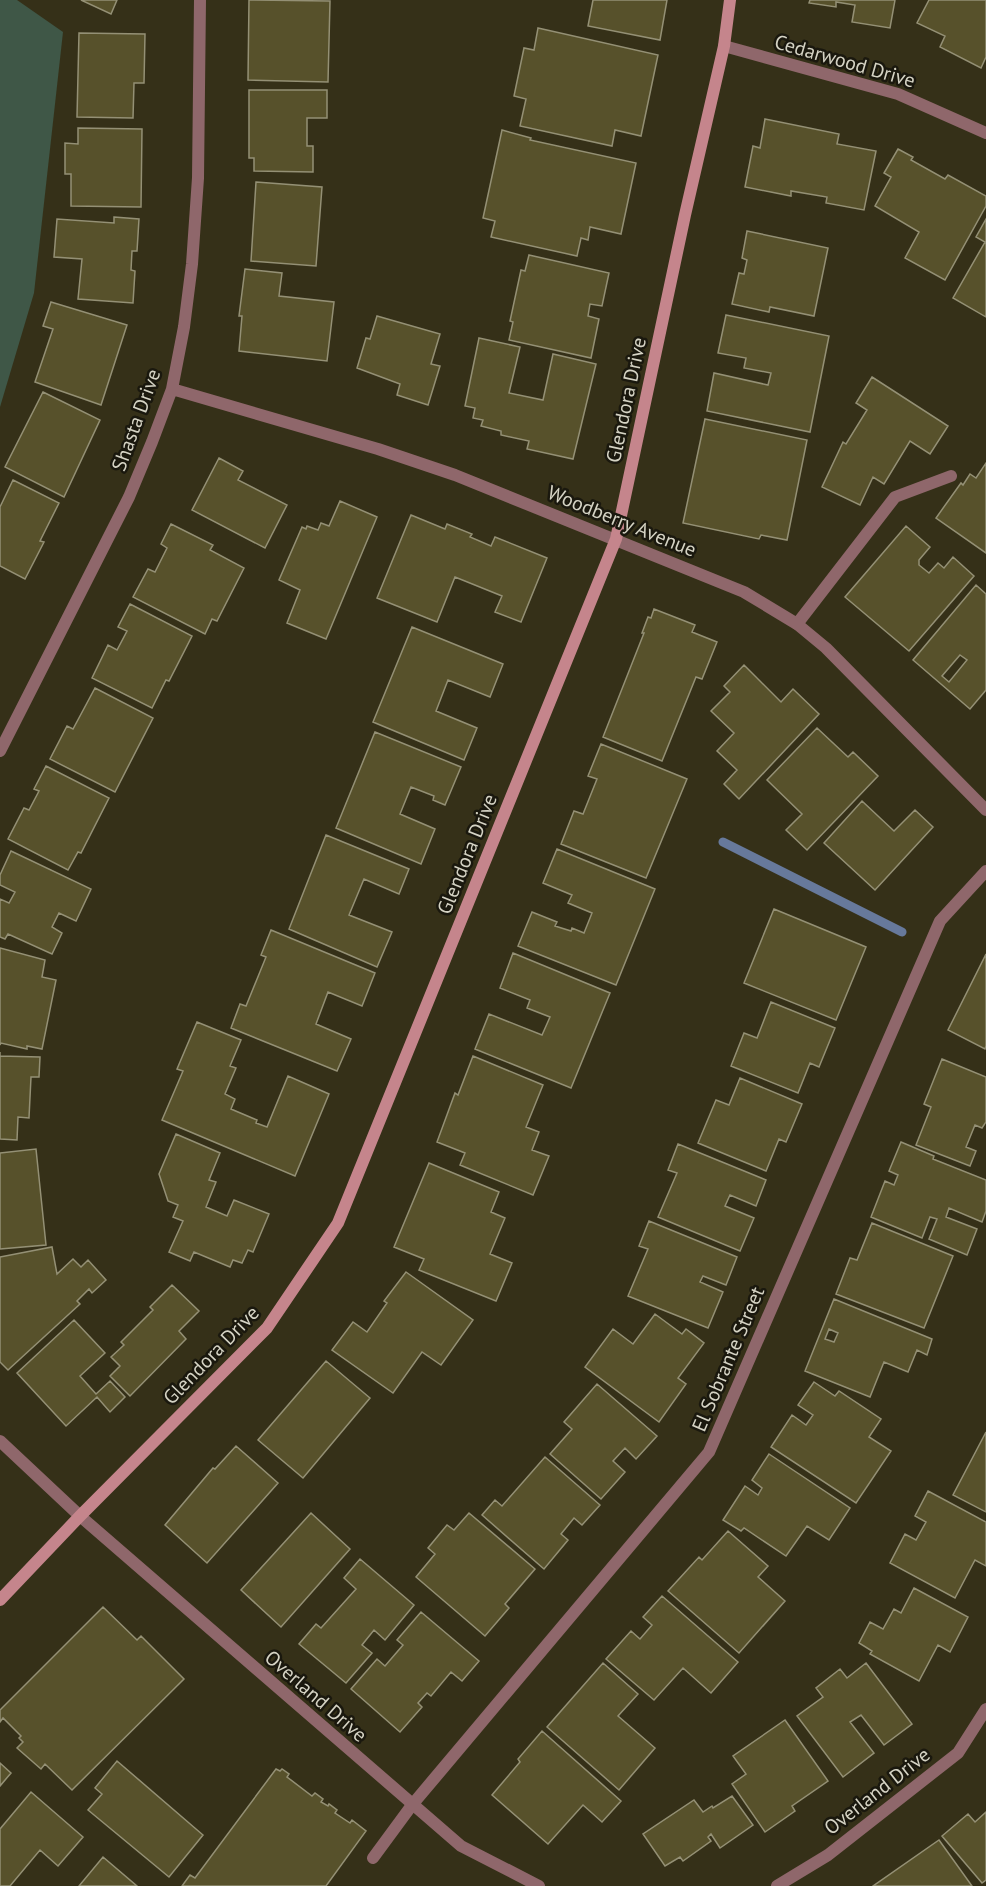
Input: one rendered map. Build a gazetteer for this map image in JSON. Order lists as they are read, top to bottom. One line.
{"streets":{"street":["Cedarwood Drive","Glendora Drive","Shasta Drive","Woodberry Avenue","El Sobrante Street","Overland Drive"]},"crossings":[["Cedarwood Drive","Glendora Drive"],["Glendora Drive","Woodberry Avenue"],["Glendora Drive","Overland Drive"],["Shasta Drive","Woodberry Avenue"],["El Sobrante Street","Overland Drive"]]}
